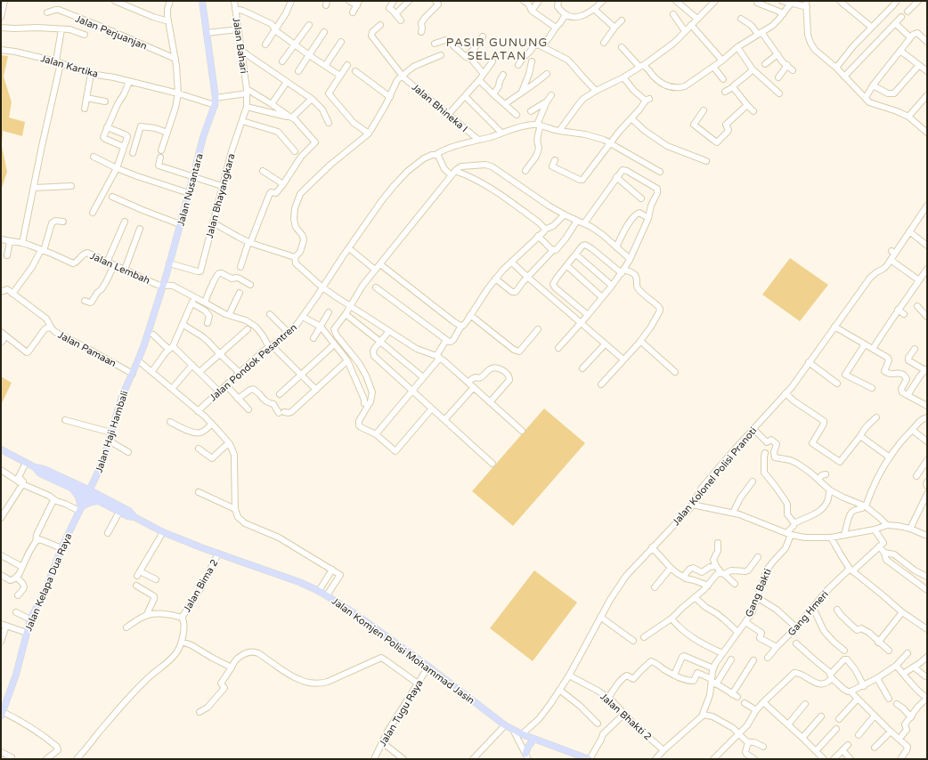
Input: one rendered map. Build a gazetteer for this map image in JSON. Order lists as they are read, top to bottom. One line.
{"streets":{"main road":["Jalan Nusantara","Jalan Haji Hambali","Jalan Kelapa Dua Raya","Jalan Komjen Polisi Mohammad Jasin"],"street":["Jalan Perjuanjan","Jalan Bahari","Jalan Kartika","Jalan Bhineka I","Jalan Bhayangkara","Jalan Lembah","Jalan Pamaan","Jalan Pondok Pesantren","Jalan Kolonel Polisi Pranoti","Jalan Bima 2","Gang Bakti","Gang Hmeri","Jalan Tugu Raya","Jalan Bhakti 2"]},"crossings":[["Jalan Bahari","Jalan Bhayangkara"],["Jalan Kartika","Jalan Nusantara"],["Jalan Bhineka I","Jalan Pondok Pesantren"],["Jalan Nusantara","Jalan Bhayangkara"],["Jalan Nusantara","Jalan Lembah"],["Jalan Nusantara","Jalan Pamaan"],["Jalan Nusantara","Jalan Haji Hambali"],["Jalan Lembah","Jalan Pondok Pesantren"],["Jalan Pamaan","Jalan Haji Hambali"],["Jalan Haji Hambali","Jalan Kelapa Dua Raya"],["Jalan Haji Hambali","Jalan Komjen Polisi Mohammad Jasin"],["Jalan Kolonel Polisi Pranoti","Jalan Komjen Polisi Mohammad Jasin"],["Jalan Kolonel Polisi Pranoti","Jalan Bhakti 2"],["Jalan Kelapa Dua Raya","Jalan Komjen Polisi Mohammad Jasin"],["Jalan Bima 2","Jalan Komjen Polisi Mohammad Jasin"],["Gang Bakti","Jalan Bhakti 2"],["Jalan Komjen Polisi Mohammad Jasin","Jalan Tugu Raya"]],"districts":["PASIR GUNUNG SELATAN"]}
